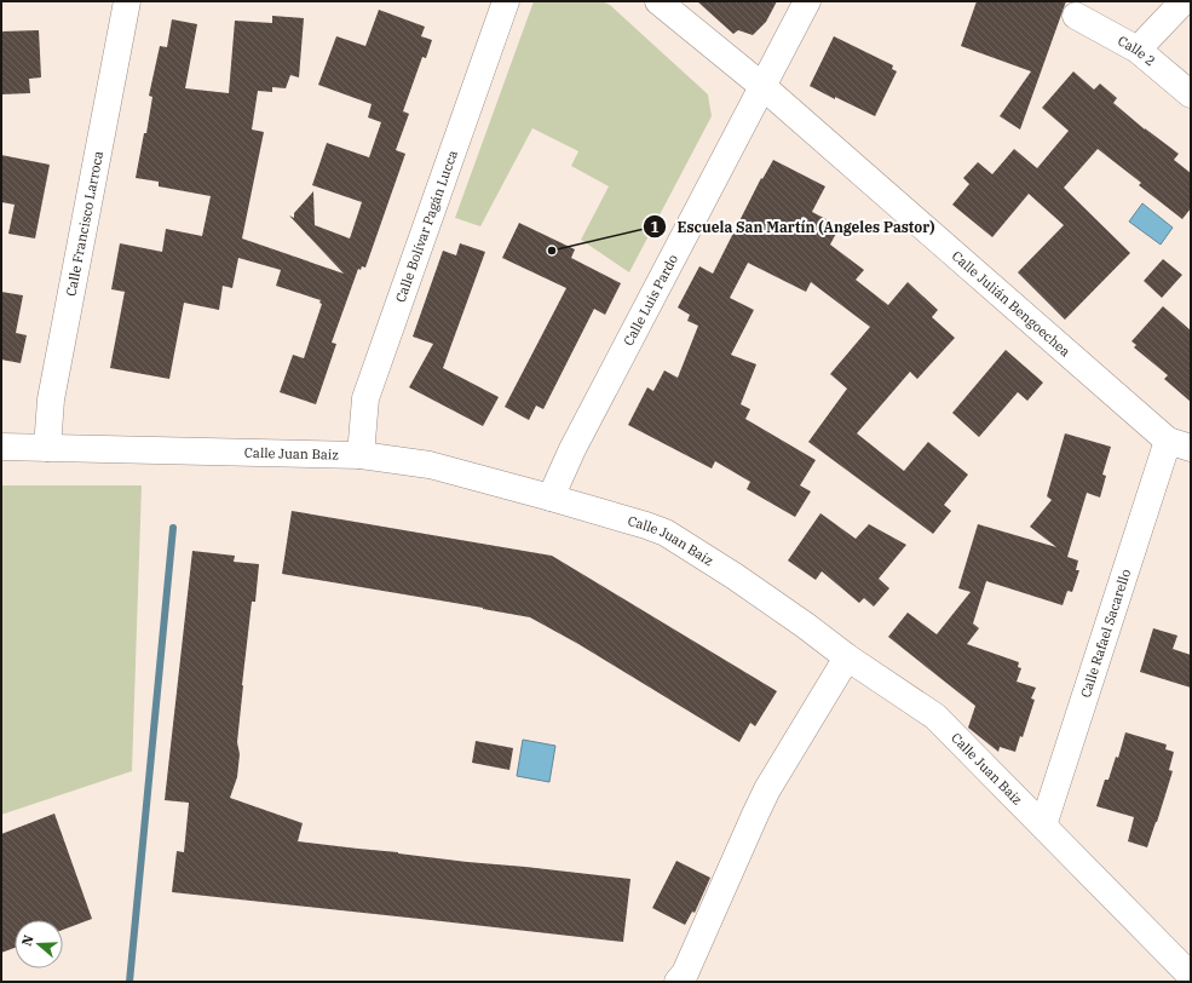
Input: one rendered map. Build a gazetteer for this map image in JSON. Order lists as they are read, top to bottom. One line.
{"streets":{"street":["Calle 2","Calle Francisco Larroca","Calle Bolívar Pagán Lucca","Calle Luis Pardo","Calle Julián Bengoechea","Calle Juan Baiz","Calle Rafael Sacarello"]},"crossings":[["Calle Francisco Larroca","Calle Juan Baiz"],["Calle Bolívar Pagán Lucca","Calle Juan Baiz"],["Calle Luis Pardo","Calle Julián Bengoechea"],["Calle Luis Pardo","Calle Juan Baiz"],["Calle Julián Bengoechea","Calle Rafael Sacarello"],["Calle Juan Baiz","Calle Rafael Sacarello"]],"places":["Escuela San Martín (Angeles Pastor)"],"north":"left"}
